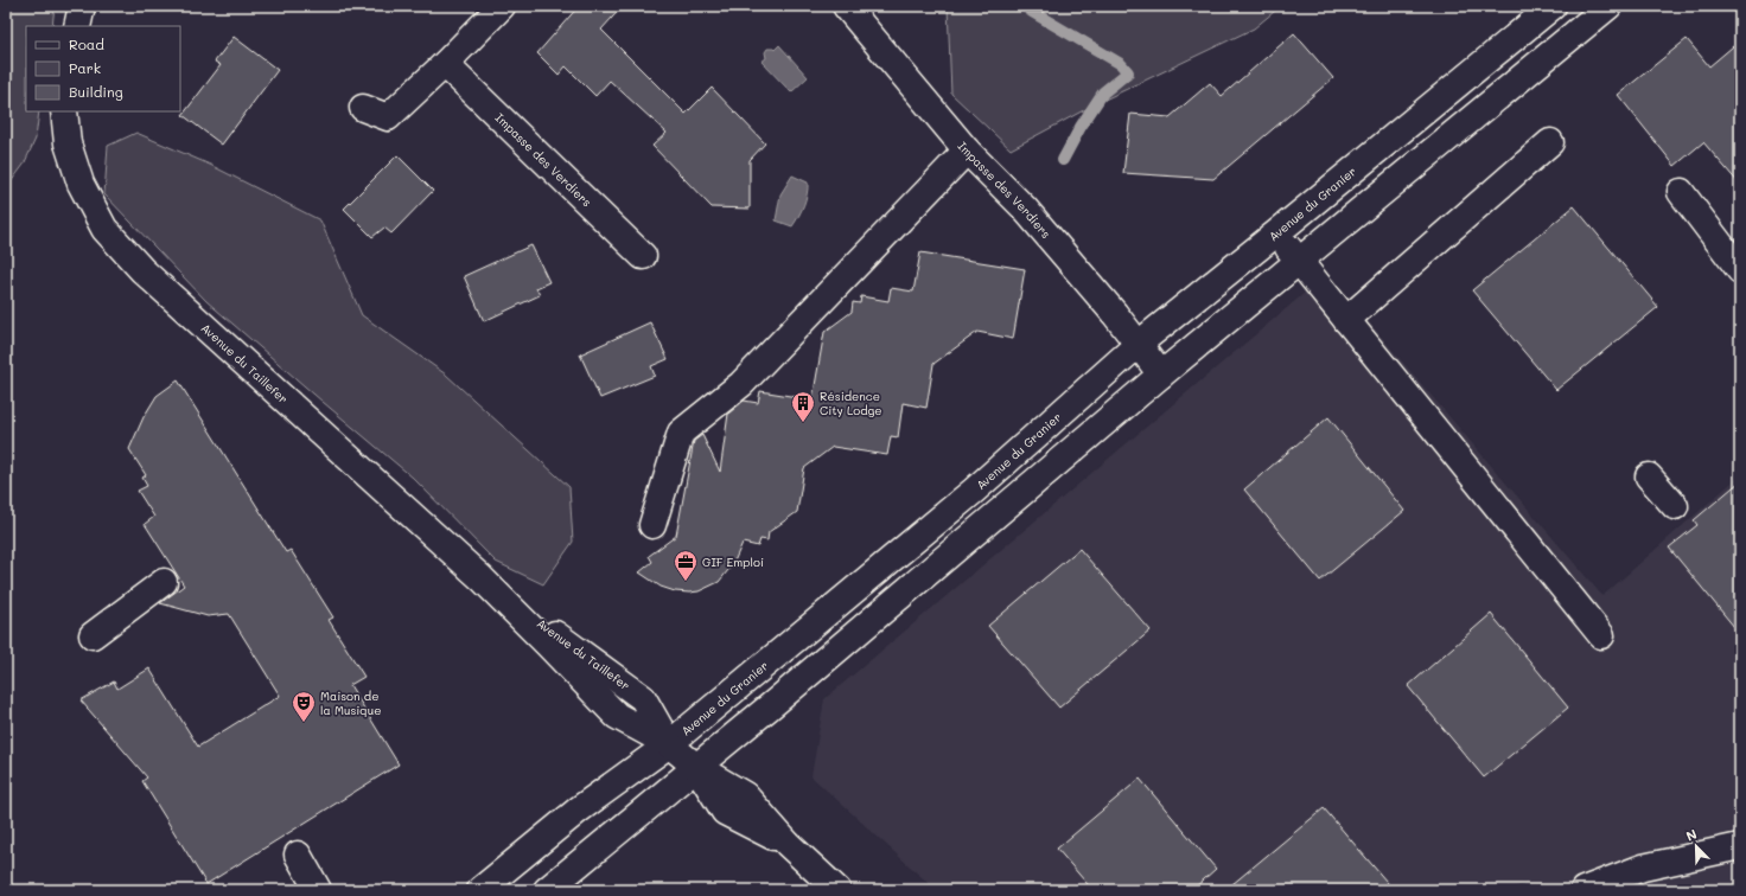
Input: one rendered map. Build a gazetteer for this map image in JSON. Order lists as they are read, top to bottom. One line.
{"streets":{"street":["Impasse des Verdiers","Avenue du Granier","Avenue du Taillefer"]},"crossings":[["Impasse des Verdiers","Avenue du Granier"],["Avenue du Granier","Avenue du Taillefer"]],"places":{"building":["Résidence City Lodge"],"office":["GIF Emploi"],"theatre":["Maison de la Musique"]},"legend":["Road","Park","Building"],"north":"top left"}
